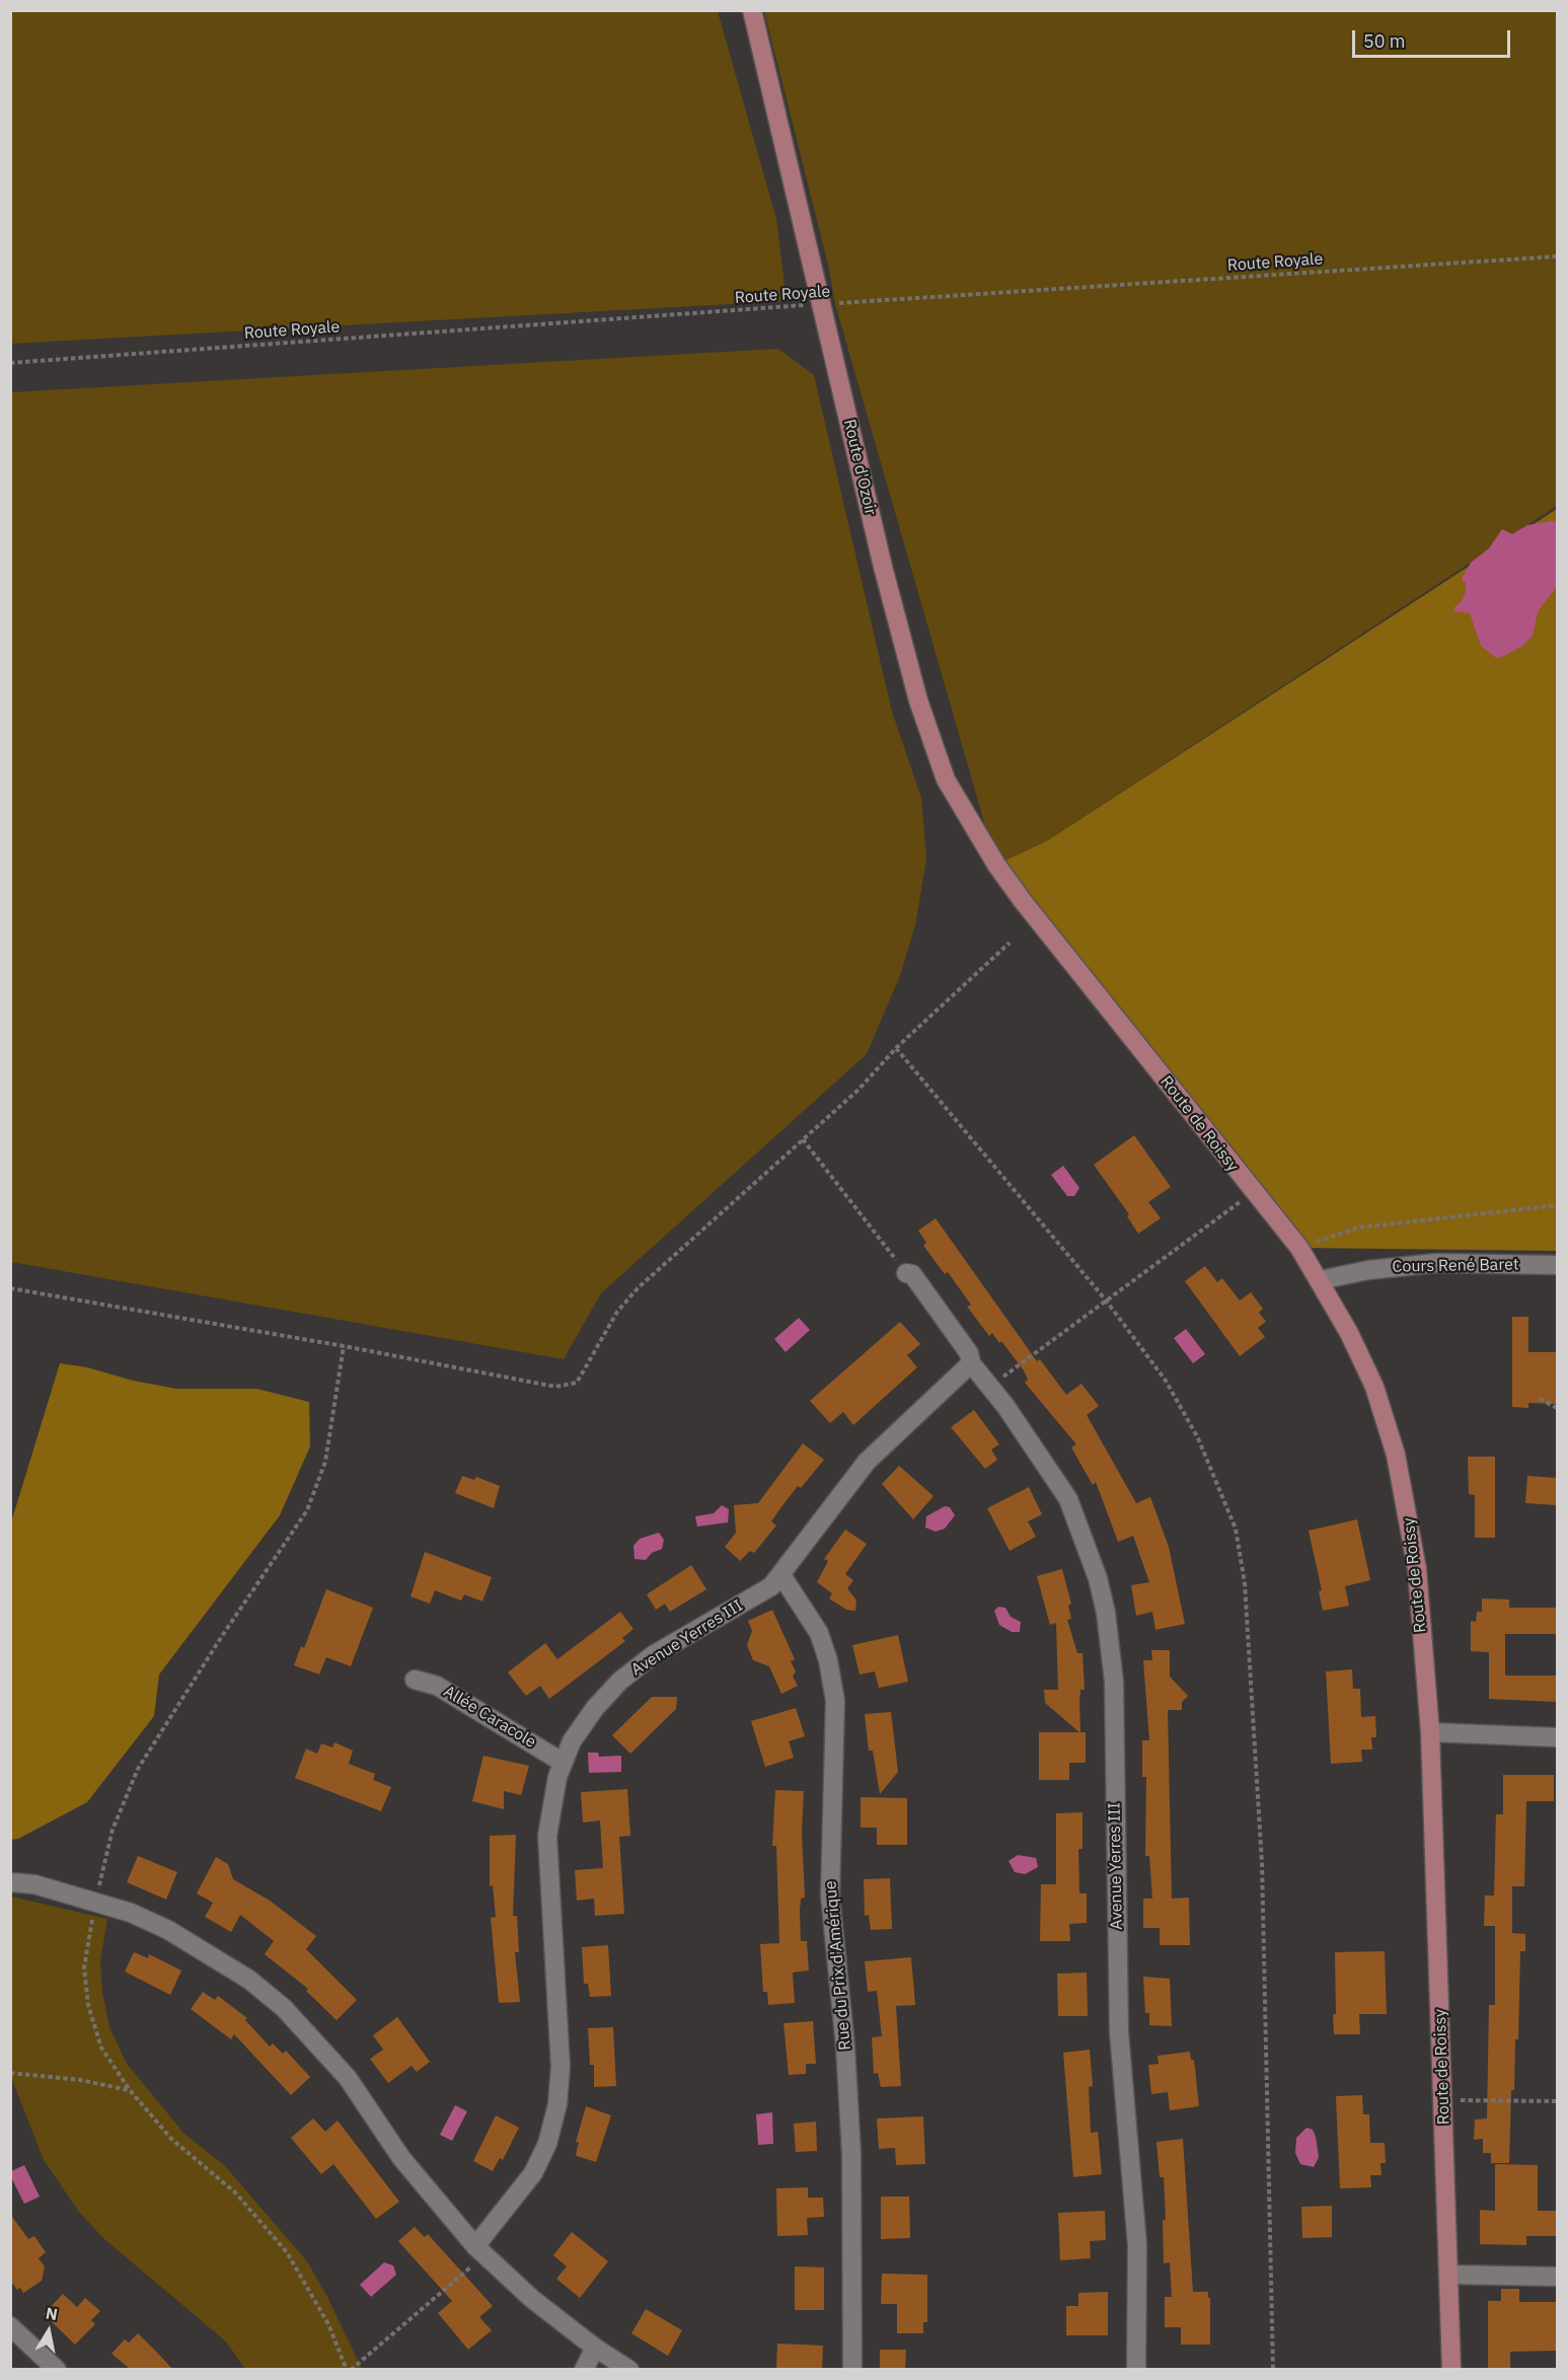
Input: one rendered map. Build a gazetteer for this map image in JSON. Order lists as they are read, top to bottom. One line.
{"streets":{"main road":["Route d'Ozoir","Route de Roissy"],"street":["Cours René Baret","Avenue Yerres III","Allée Caracole","Rue du Prix d'Amérique"],"path":["Route Royale"]},"crossings":[["Route Royale","Route d'Ozoir"],["Route d'Ozoir","Route de Roissy"],["Route de Roissy","Cours René Baret"],["Avenue Yerres III","Allée Caracole"],["Avenue Yerres III","Rue du Prix d'Amérique"]],"scale_bar":"50 m","north":"top"}
